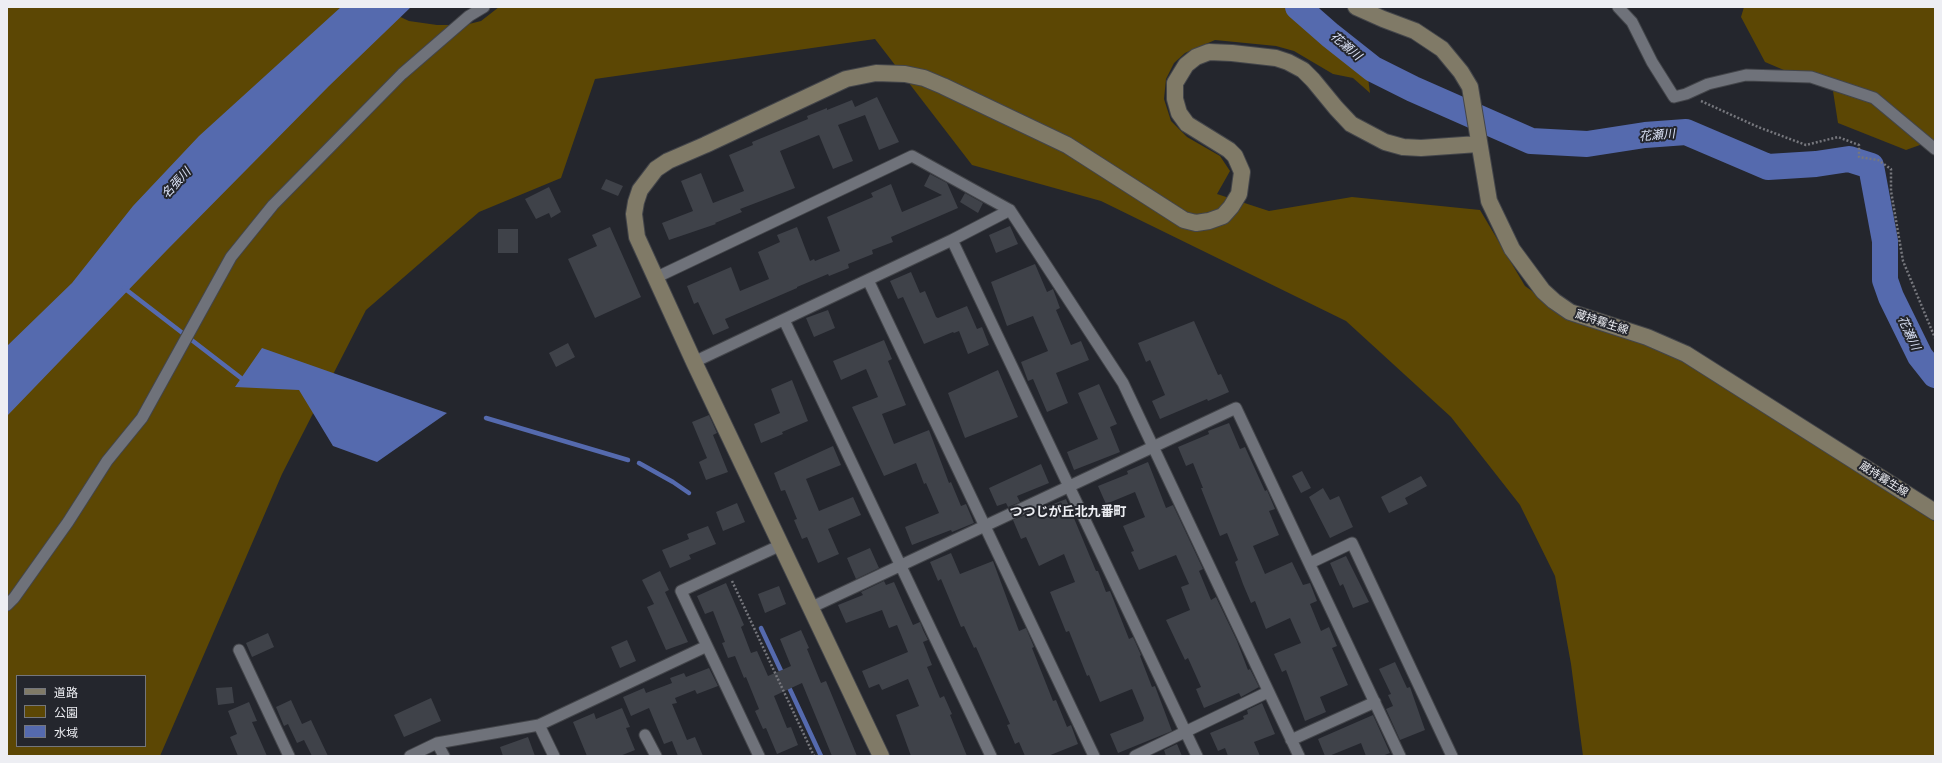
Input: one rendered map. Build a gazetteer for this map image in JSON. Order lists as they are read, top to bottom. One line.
{"streets":{"street":["蔵持霧生線"]},"districts":["つつじが丘北九番町"],"water":["花瀬川","名張川"],"legend":["道路","公園","水域"]}
